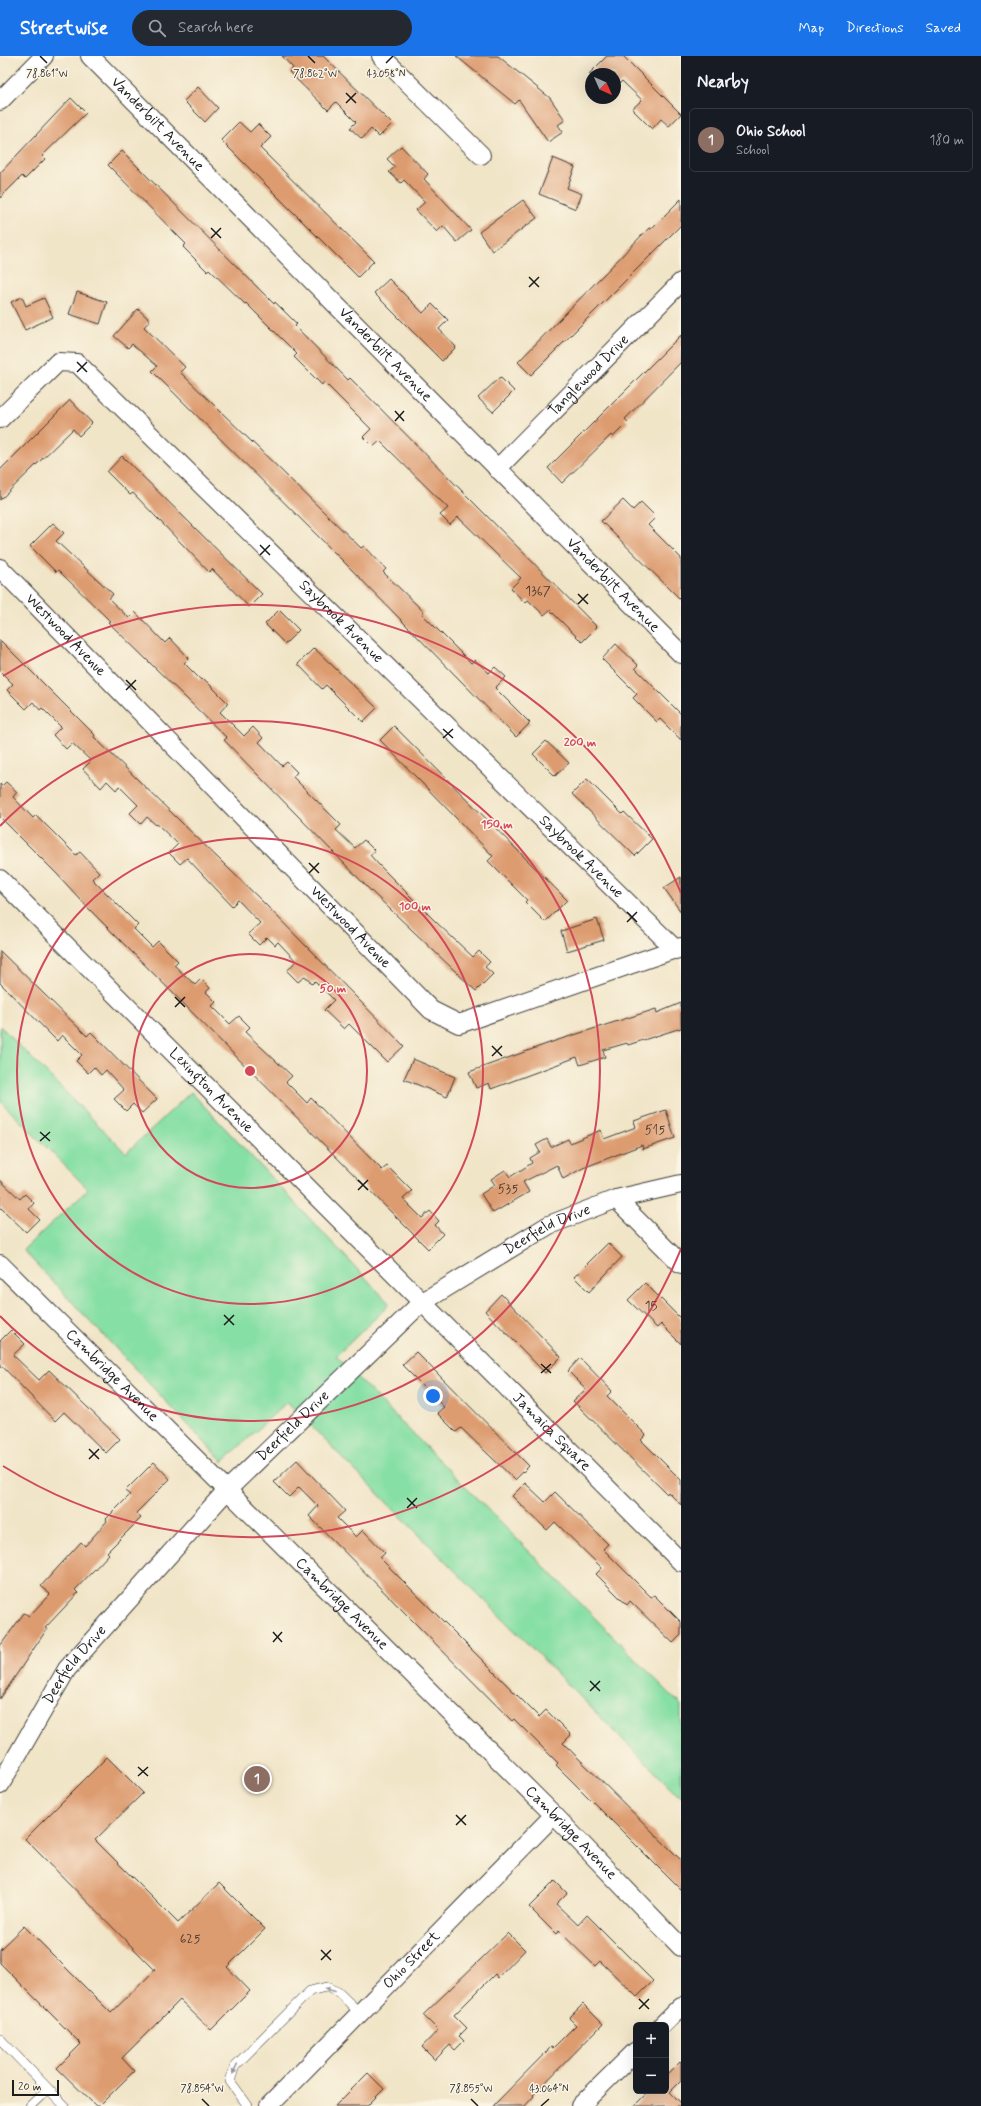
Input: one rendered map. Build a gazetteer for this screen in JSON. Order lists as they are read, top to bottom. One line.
{"streets":{"street":["Vanderbilt Avenue","Tanglewood Drive","Saybrook Avenue","Westwood Avenue","Lexington Avenue","Deerfield Drive","Cambridge Avenue","Jamaica Square","Ohio Street"]},"crossings":[["Vanderbilt Avenue","Tanglewood Drive"],["Saybrook Avenue","Westwood Avenue"],["Lexington Avenue","Deerfield Drive"],["Lexington Avenue","Jamaica Square"],["Deerfield Drive","Cambridge Avenue"],["Deerfield Drive","Jamaica Square"],["Cambridge Avenue","Ohio Street"]],"house_numbers":["1367","515","535","15","625"],"scale_bar":"20 m","north":"bottom right","page":{"header":"Streetwise","search":"Search here","nav":["Map","Directions","Saved"],"heading":"Nearby","list":[{"mark":"1","name":"Ohio School","note":"School","value":"180 m"}],"pins":"1","map_buttons":["+","−"],"scale":"20 m"},"coordinates":["78.861°W","78.862°W","43.058°N","78.854°W","78.855°W","43.064°N"],"rings":["200 m","150 m","100 m","50 m"]}
